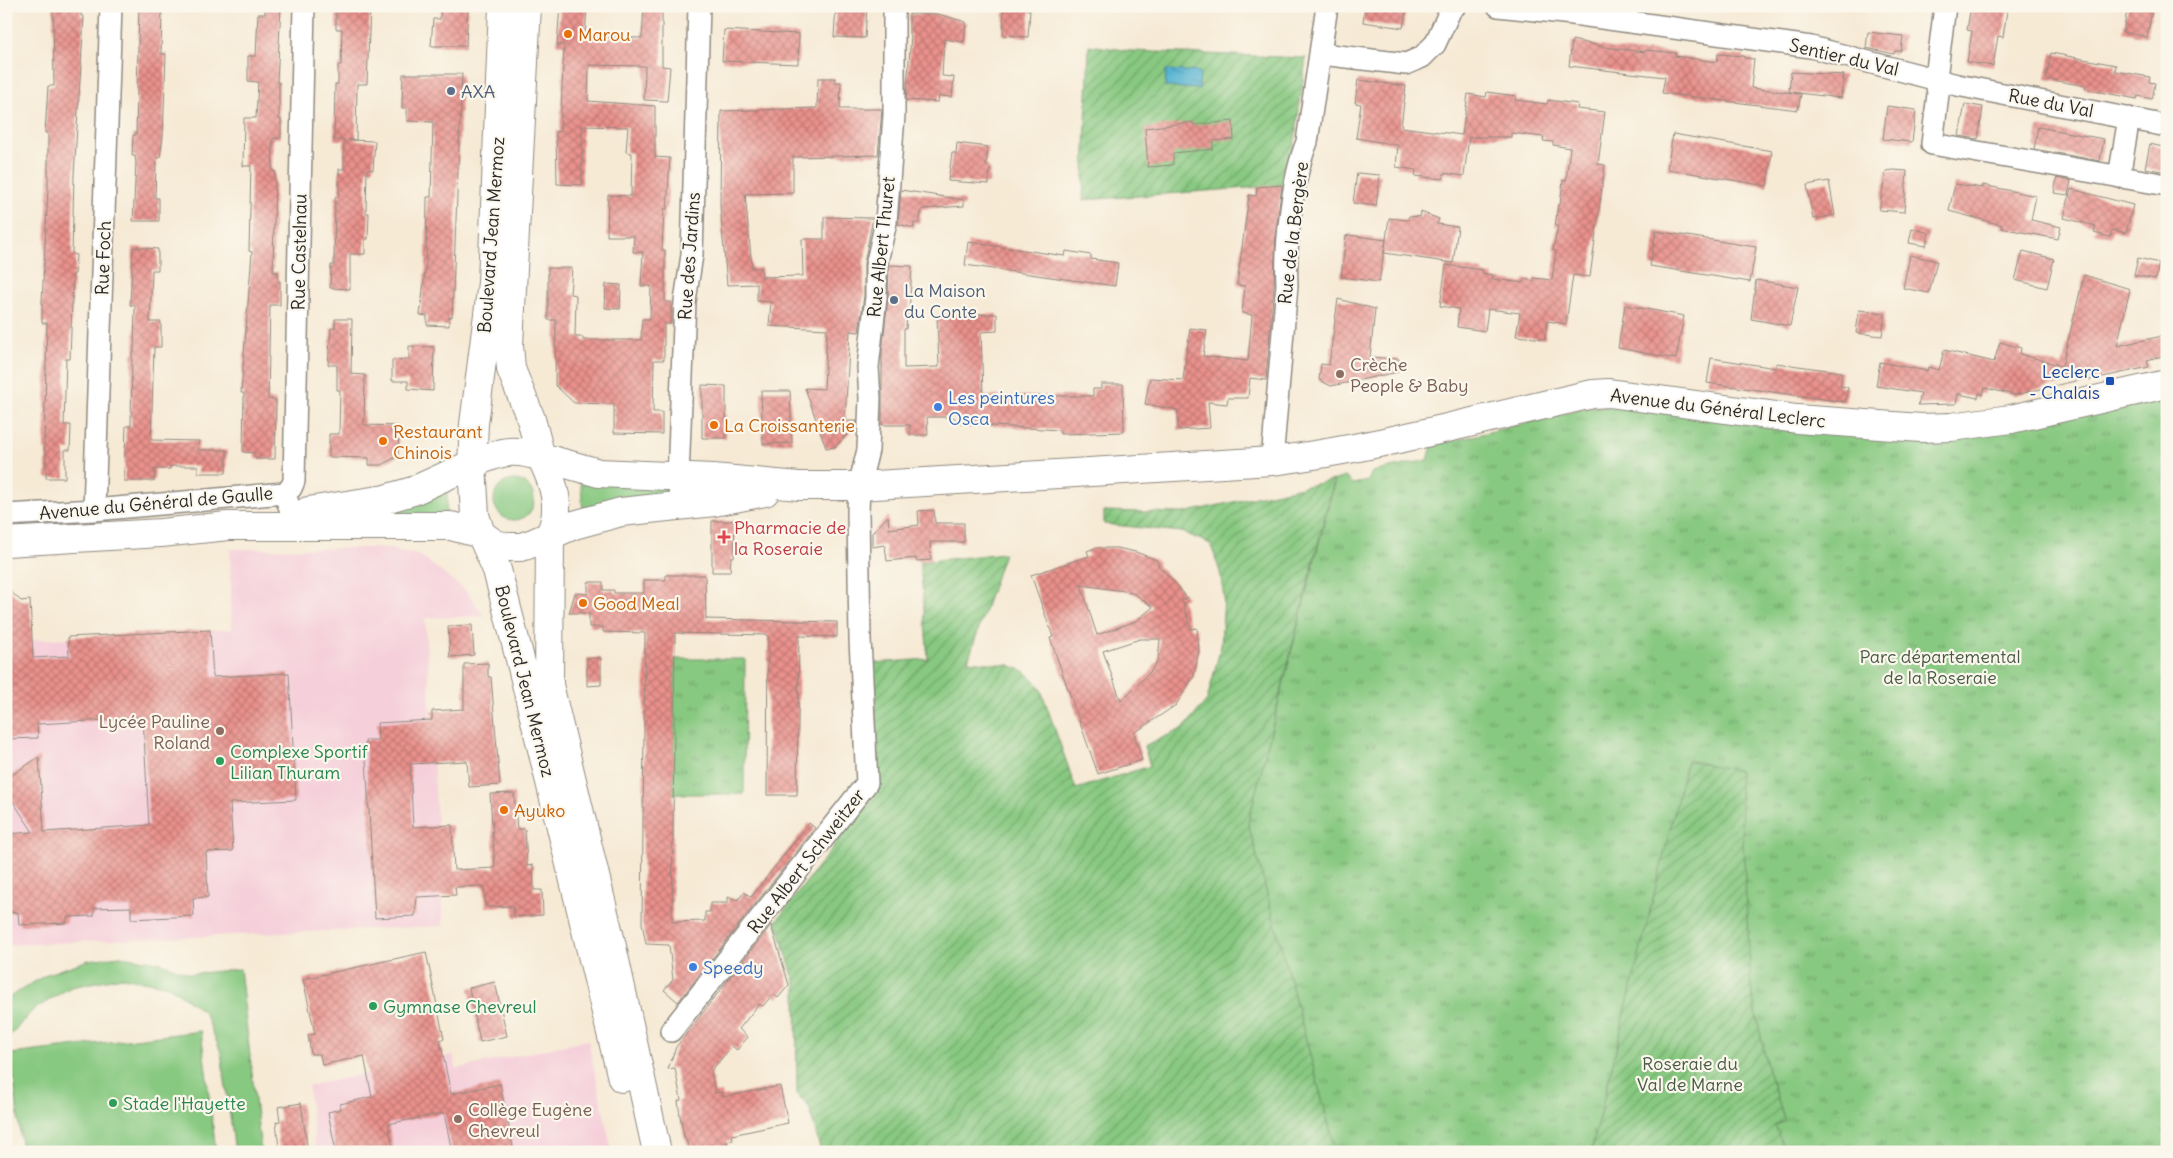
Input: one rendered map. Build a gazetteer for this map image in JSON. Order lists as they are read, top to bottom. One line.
{"streets":{"main road":["Boulevard Jean Mermoz","Avenue du Général Leclerc","Avenue du Général de Gaulle"],"street":["Sentier du Val","Rue du Val","Rue de la Bergère","Rue Albert Thuret","Rue Castelnau","Rue des Jardins","Rue Foch","Rue Albert Schweitzer"]},"crossings":[["Sentier du Val","Rue du Val"],["Rue de la Bergère","Avenue du Général Leclerc"],["Boulevard Jean Mermoz","Avenue du Général de Gaulle"],["Rue Albert Thuret","Avenue du Général Leclerc"],["Rue Albert Thuret","Rue Albert Schweitzer"],["Rue Castelnau","Avenue du Général de Gaulle"],["Rue Foch","Avenue du Général de Gaulle"],["Avenue du Général Leclerc","Rue Albert Schweitzer"]],"parks":["Parc départemental de la Roseraie","Roseraie du Val de Marne"],"places":{"other":["Marou","AXA","La Maison du Conte","Crèche People & Baby","Les peintures Osca","La Croissanterie","Restaurant Chinois","Good Meal","Lycée Pauline Roland","Complexe Sportif Lilian Thuram","Ayuko","Speedy","Gymnase Chevreul","Stade l'Hayette","Collège Eugène Chevreul"],"transit":["Leclerc - Chalais"],"health":["Pharmacie de la Roseraie"]}}
